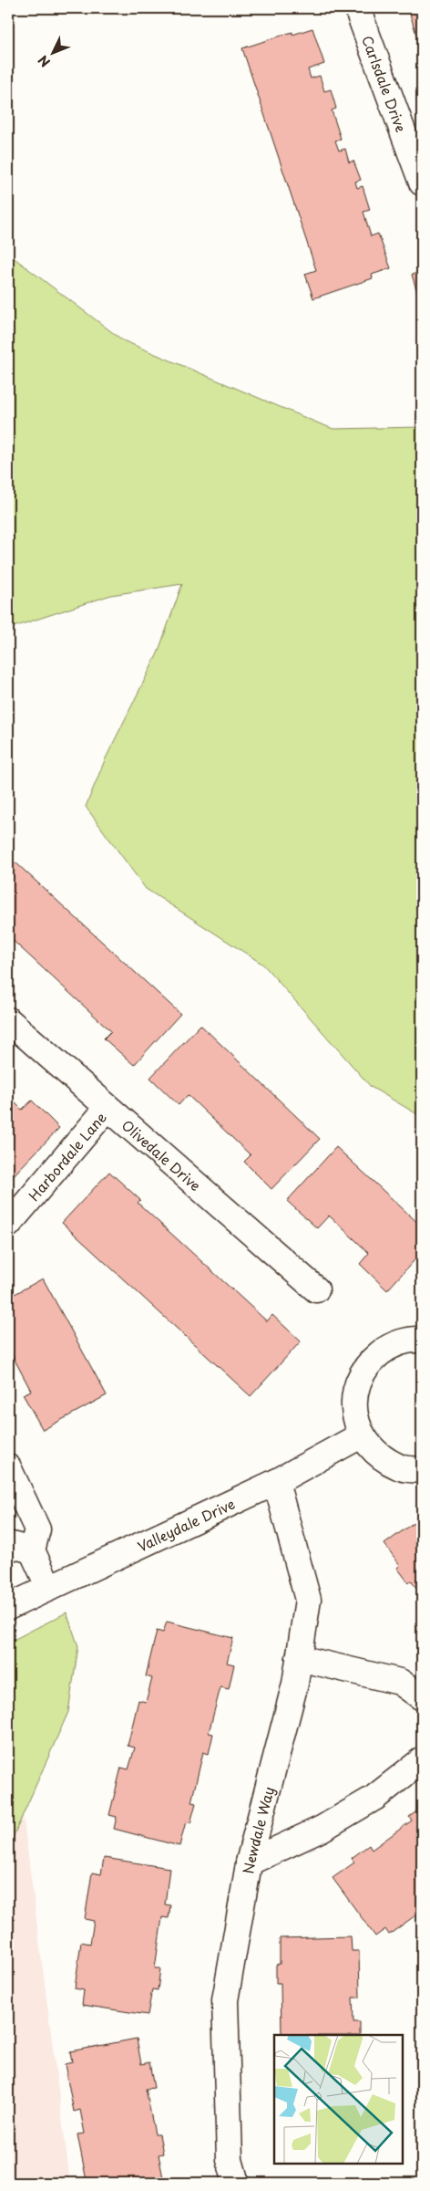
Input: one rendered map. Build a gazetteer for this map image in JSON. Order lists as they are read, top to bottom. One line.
{"streets":{"street":["Carlsdale Drive","Olivedale Drive","Harbordale Lane","Valleydale Drive","Newdale Way"]},"crossings":[["Olivedale Drive","Harbordale Lane"],["Valleydale Drive","Newdale Way"]],"north":"bottom left"}
